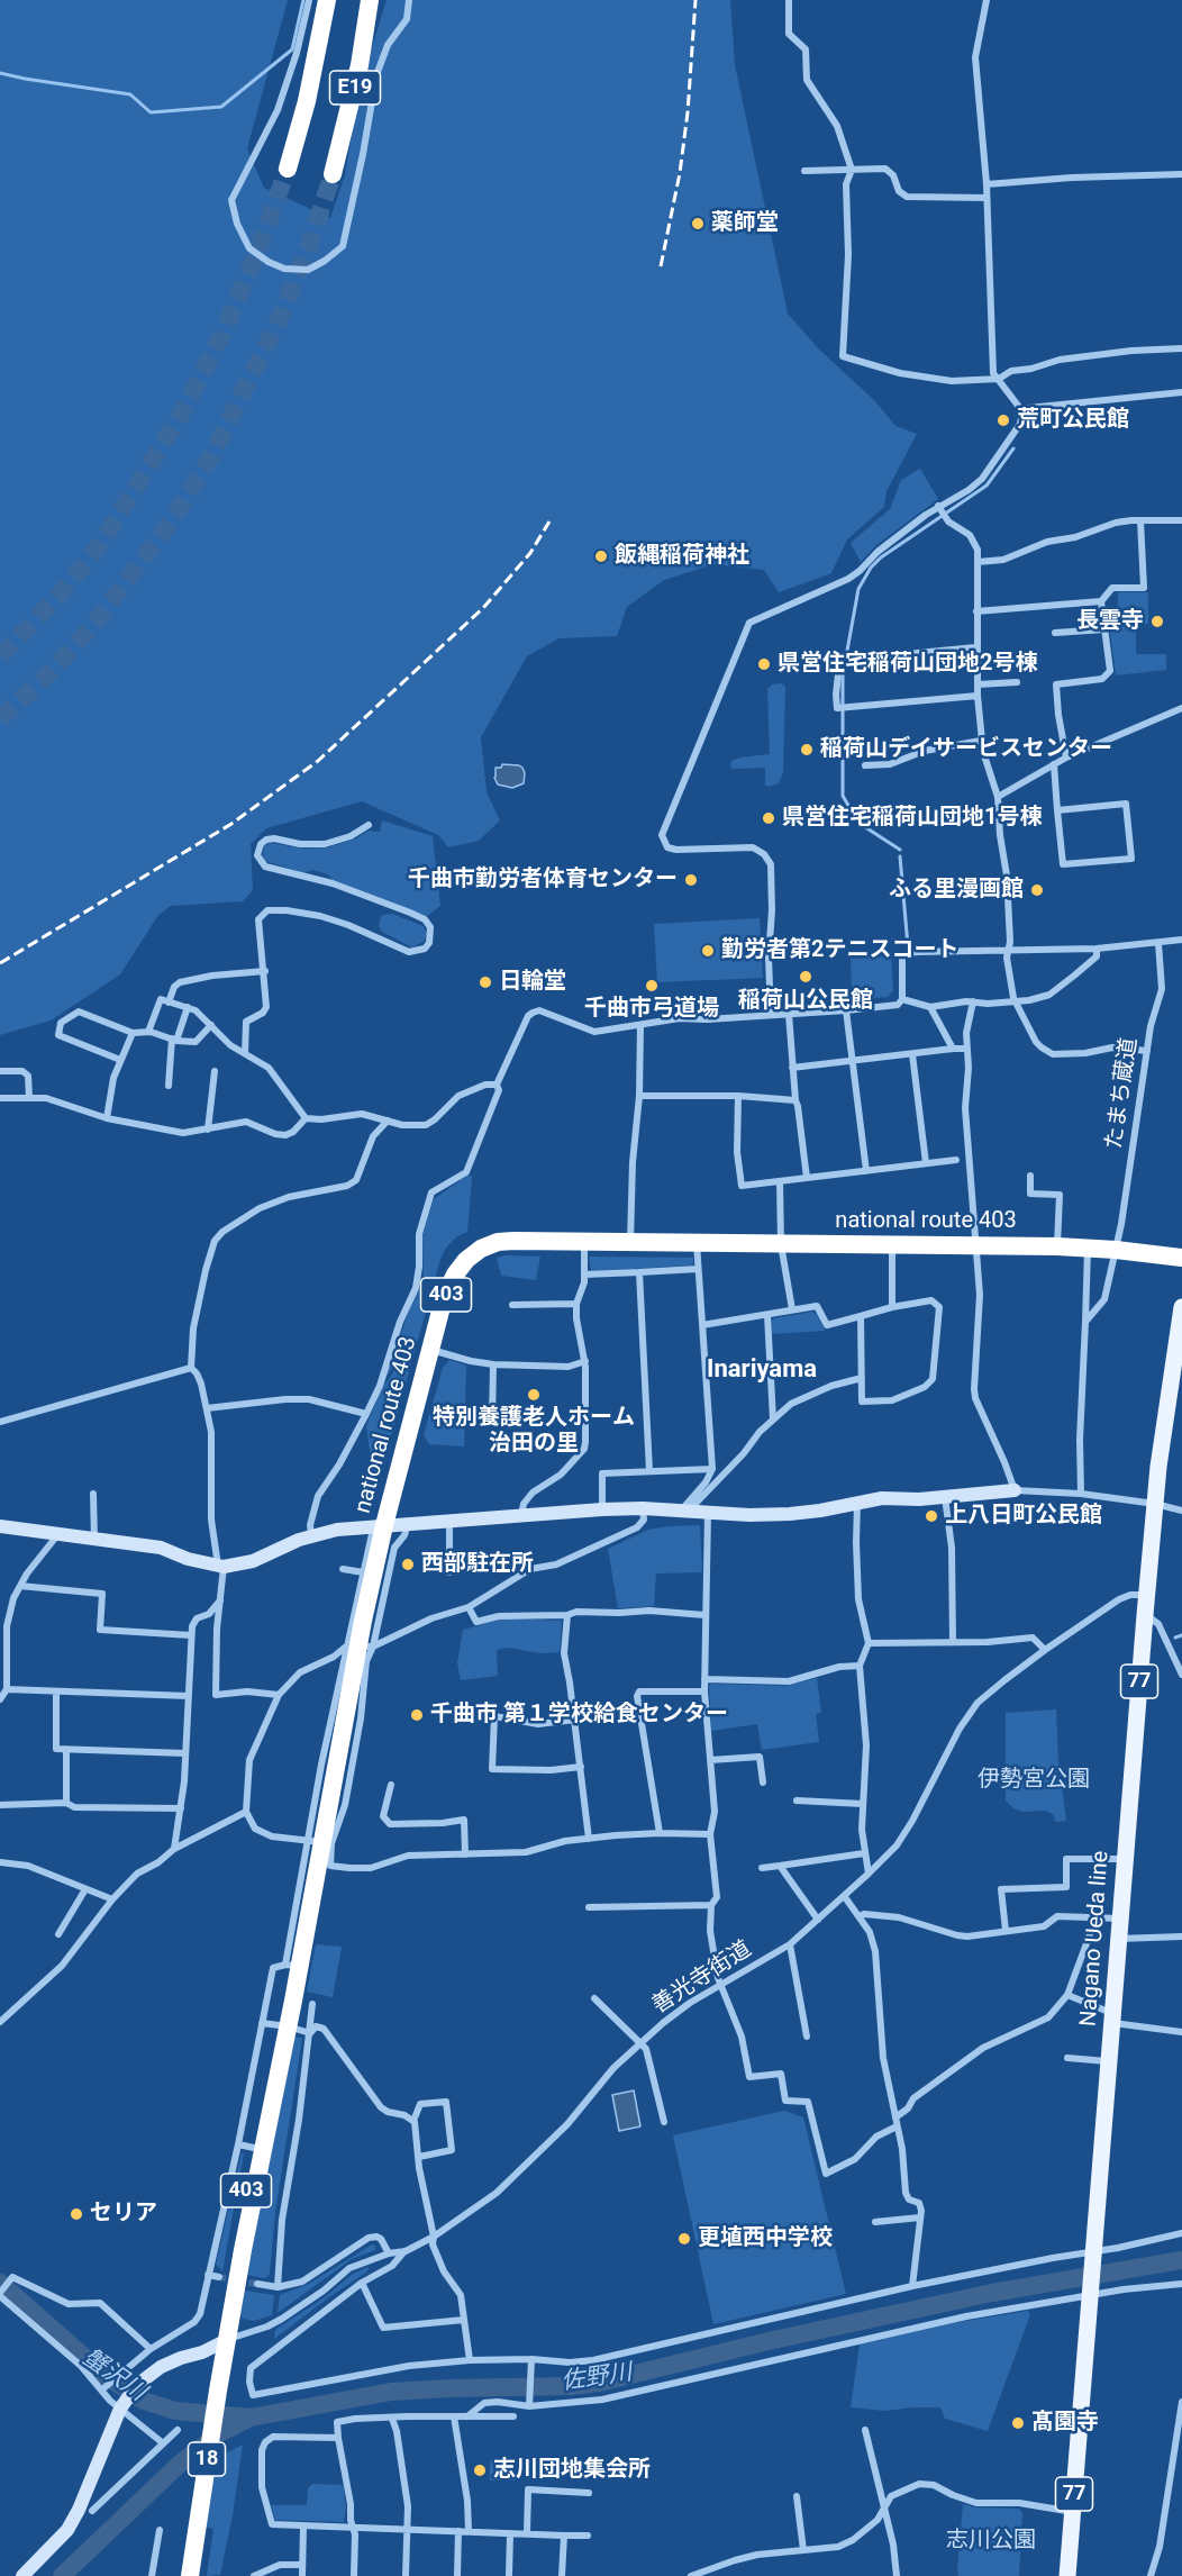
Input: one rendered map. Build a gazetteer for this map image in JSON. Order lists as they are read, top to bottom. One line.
{"streets":{"highway":["E19","national route 403","403","18"],"main road":["77","Nagano Ueda line"],"street":["たまち蔵道","善光寺街道"]},"crossings":[["たまち蔵道","national route 403"],["national route 403","403"],["403","善光寺街道"],["403","18"],["Nagano Ueda line","善光寺街道"],["善光寺街道","18"]],"districts":["Inariyama"],"water":["蟹沢川","佐野川"],"parks":["伊勢宮公園","志川公園"],"places":["薬師堂","荒町公民館","飯縄稲荷神社","長雲寺","県営住宅稲荷山団地2号棟","稲荷山デイサービスセンター","県営住宅稲荷山団地1号棟","千曲市勤労者体育センター","ふる里漫画館","勤労者第2テニスコート","稲荷山公民館","日輪堂","千曲市弓道場","特別養護老人ホーム 治田の里","上八日町公民館","西部駐在所","千曲市 第１学校給食センター","セリア","更埴西中学校","髙園寺","志川団地集会所"]}
